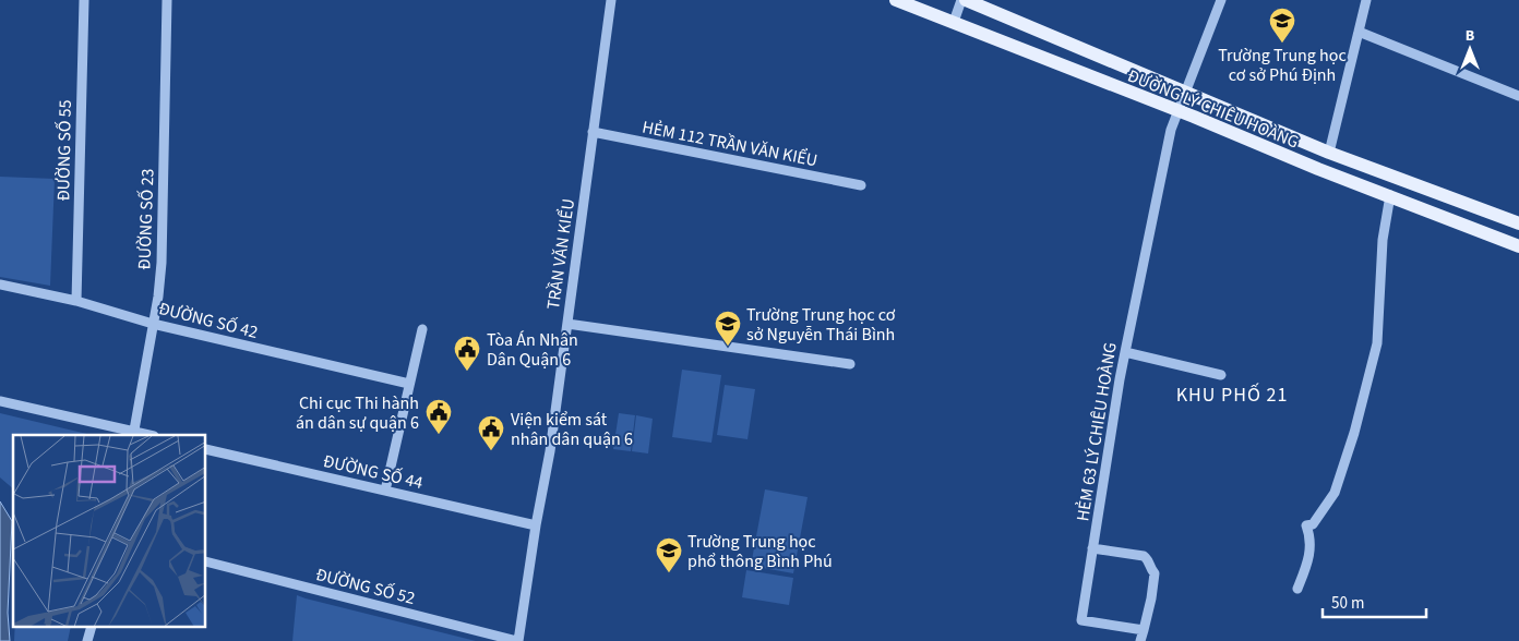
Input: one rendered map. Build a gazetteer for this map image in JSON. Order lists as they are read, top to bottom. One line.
{"streets":{"main road":["ĐƯỜNG LÝ CHIÊU HOÀNG"],"street":["HẺM 112 TRẦN VĂN KIỂU","ĐƯỜNG SỐ 55","ĐƯỜNG SỐ 23","TRẦN VĂN KIỂU","ĐƯỜNG SỐ 42","HẺM 63 LÝ CHIÊU HOÀNG","ĐƯỜNG SỐ 44","ĐƯỜNG SỐ 52"]},"crossings":[["ĐƯỜNG LÝ CHIÊU HOÀNG","HẺM 63 LÝ CHIÊU HOÀNG"],["HẺM 112 TRẦN VĂN KIỂU","TRẦN VĂN KIỂU"],["ĐƯỜNG SỐ 55","ĐƯỜNG SỐ 42"],["ĐƯỜNG SỐ 23","ĐƯỜNG SỐ 42"],["TRẦN VĂN KIỂU","ĐƯỜNG SỐ 44"],["TRẦN VĂN KIỂU","ĐƯỜNG SỐ 52"]],"districts":["KHU PHỐ 21"],"places":{"school or university":["Trường Trung học cơ sở Phú Định","Trường Trung học cơ sở Nguyễn Thái Bình","Trường Trung học phổ thông Bình Phú"],"public building":["Tòa Án Nhân Dân Quận 6","Chi cục Thi hành án dân sự quận 6","Viện kiểm sát nhân dân quận 6"]},"scale_bar":"50 m","north":"top"}
